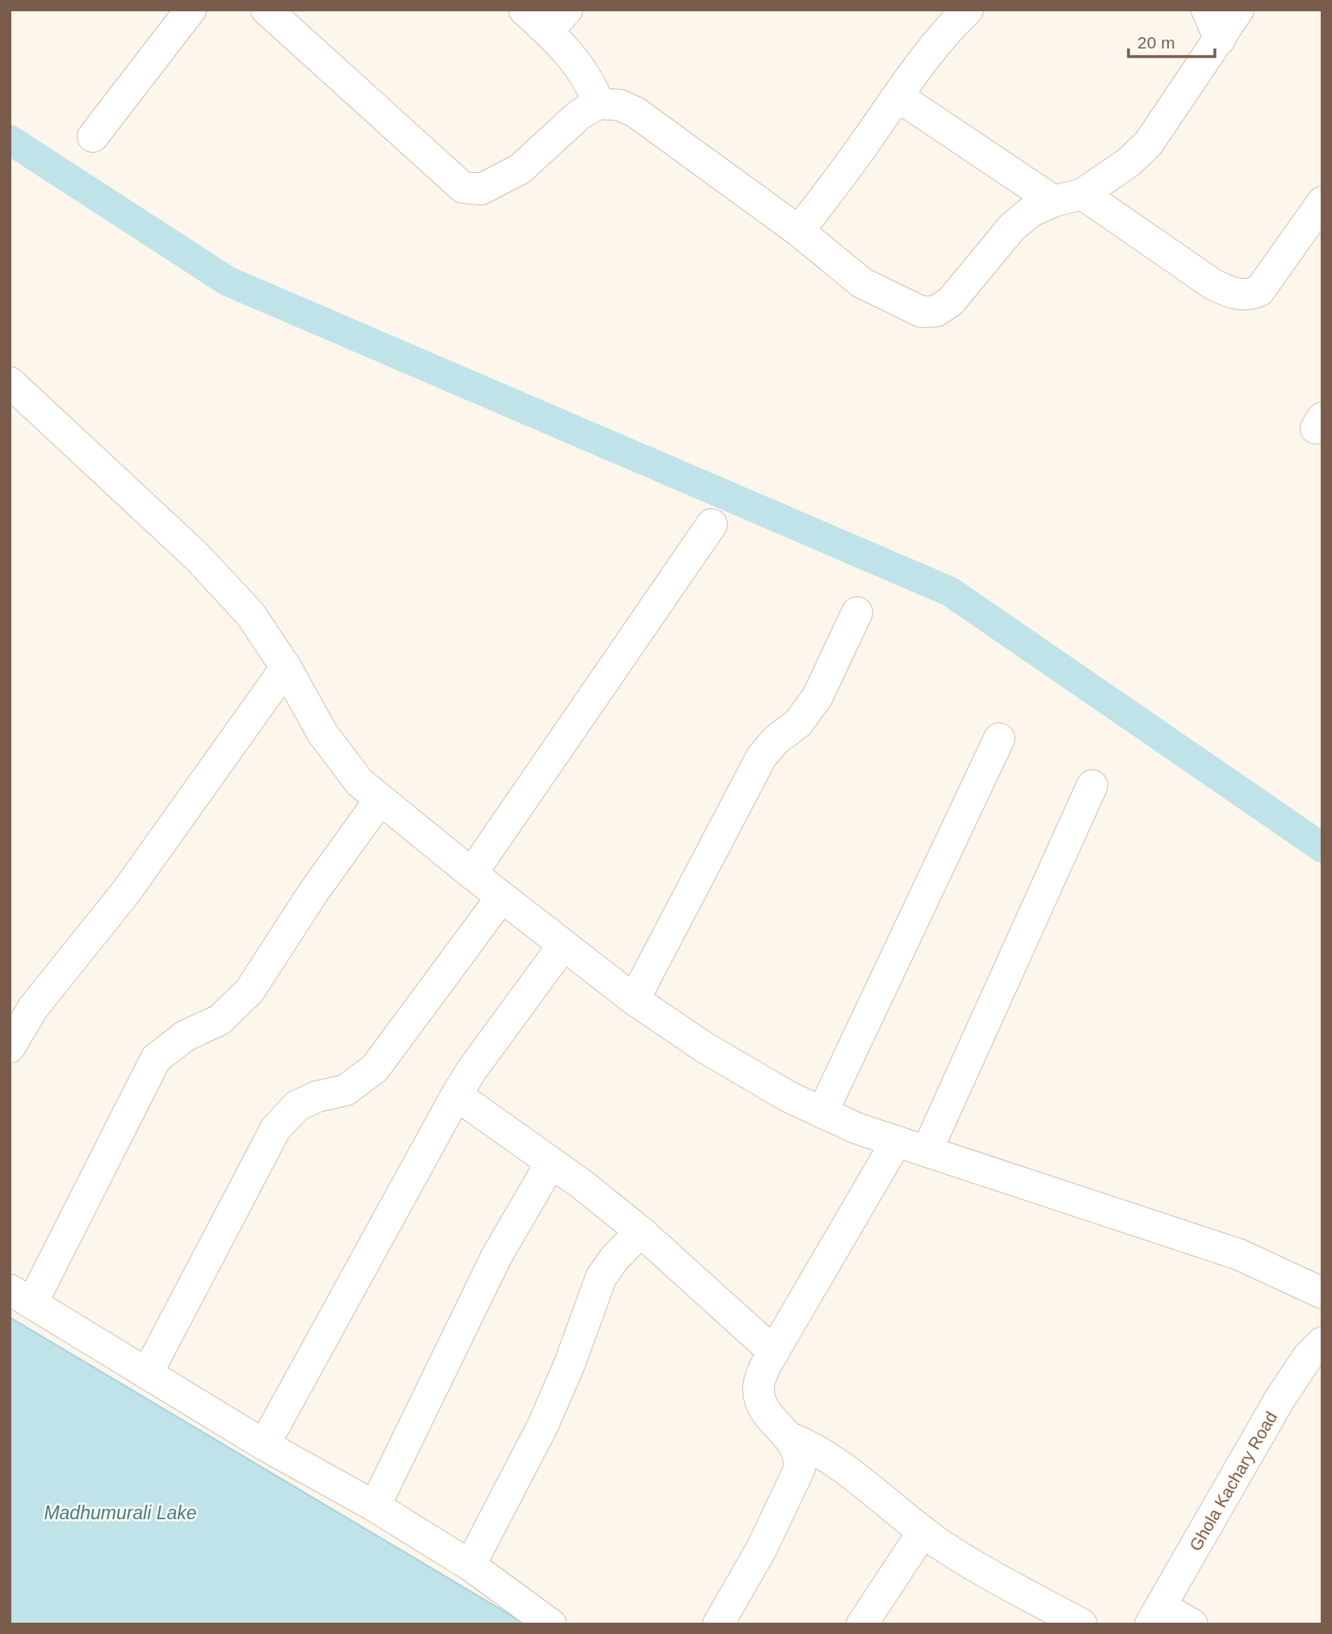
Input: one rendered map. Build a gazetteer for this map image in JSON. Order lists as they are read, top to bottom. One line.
{"streets":{"street":["Ghola Kachary Road"]},"water":["Madhumurali Lake"],"scale_bar":"20 m"}
